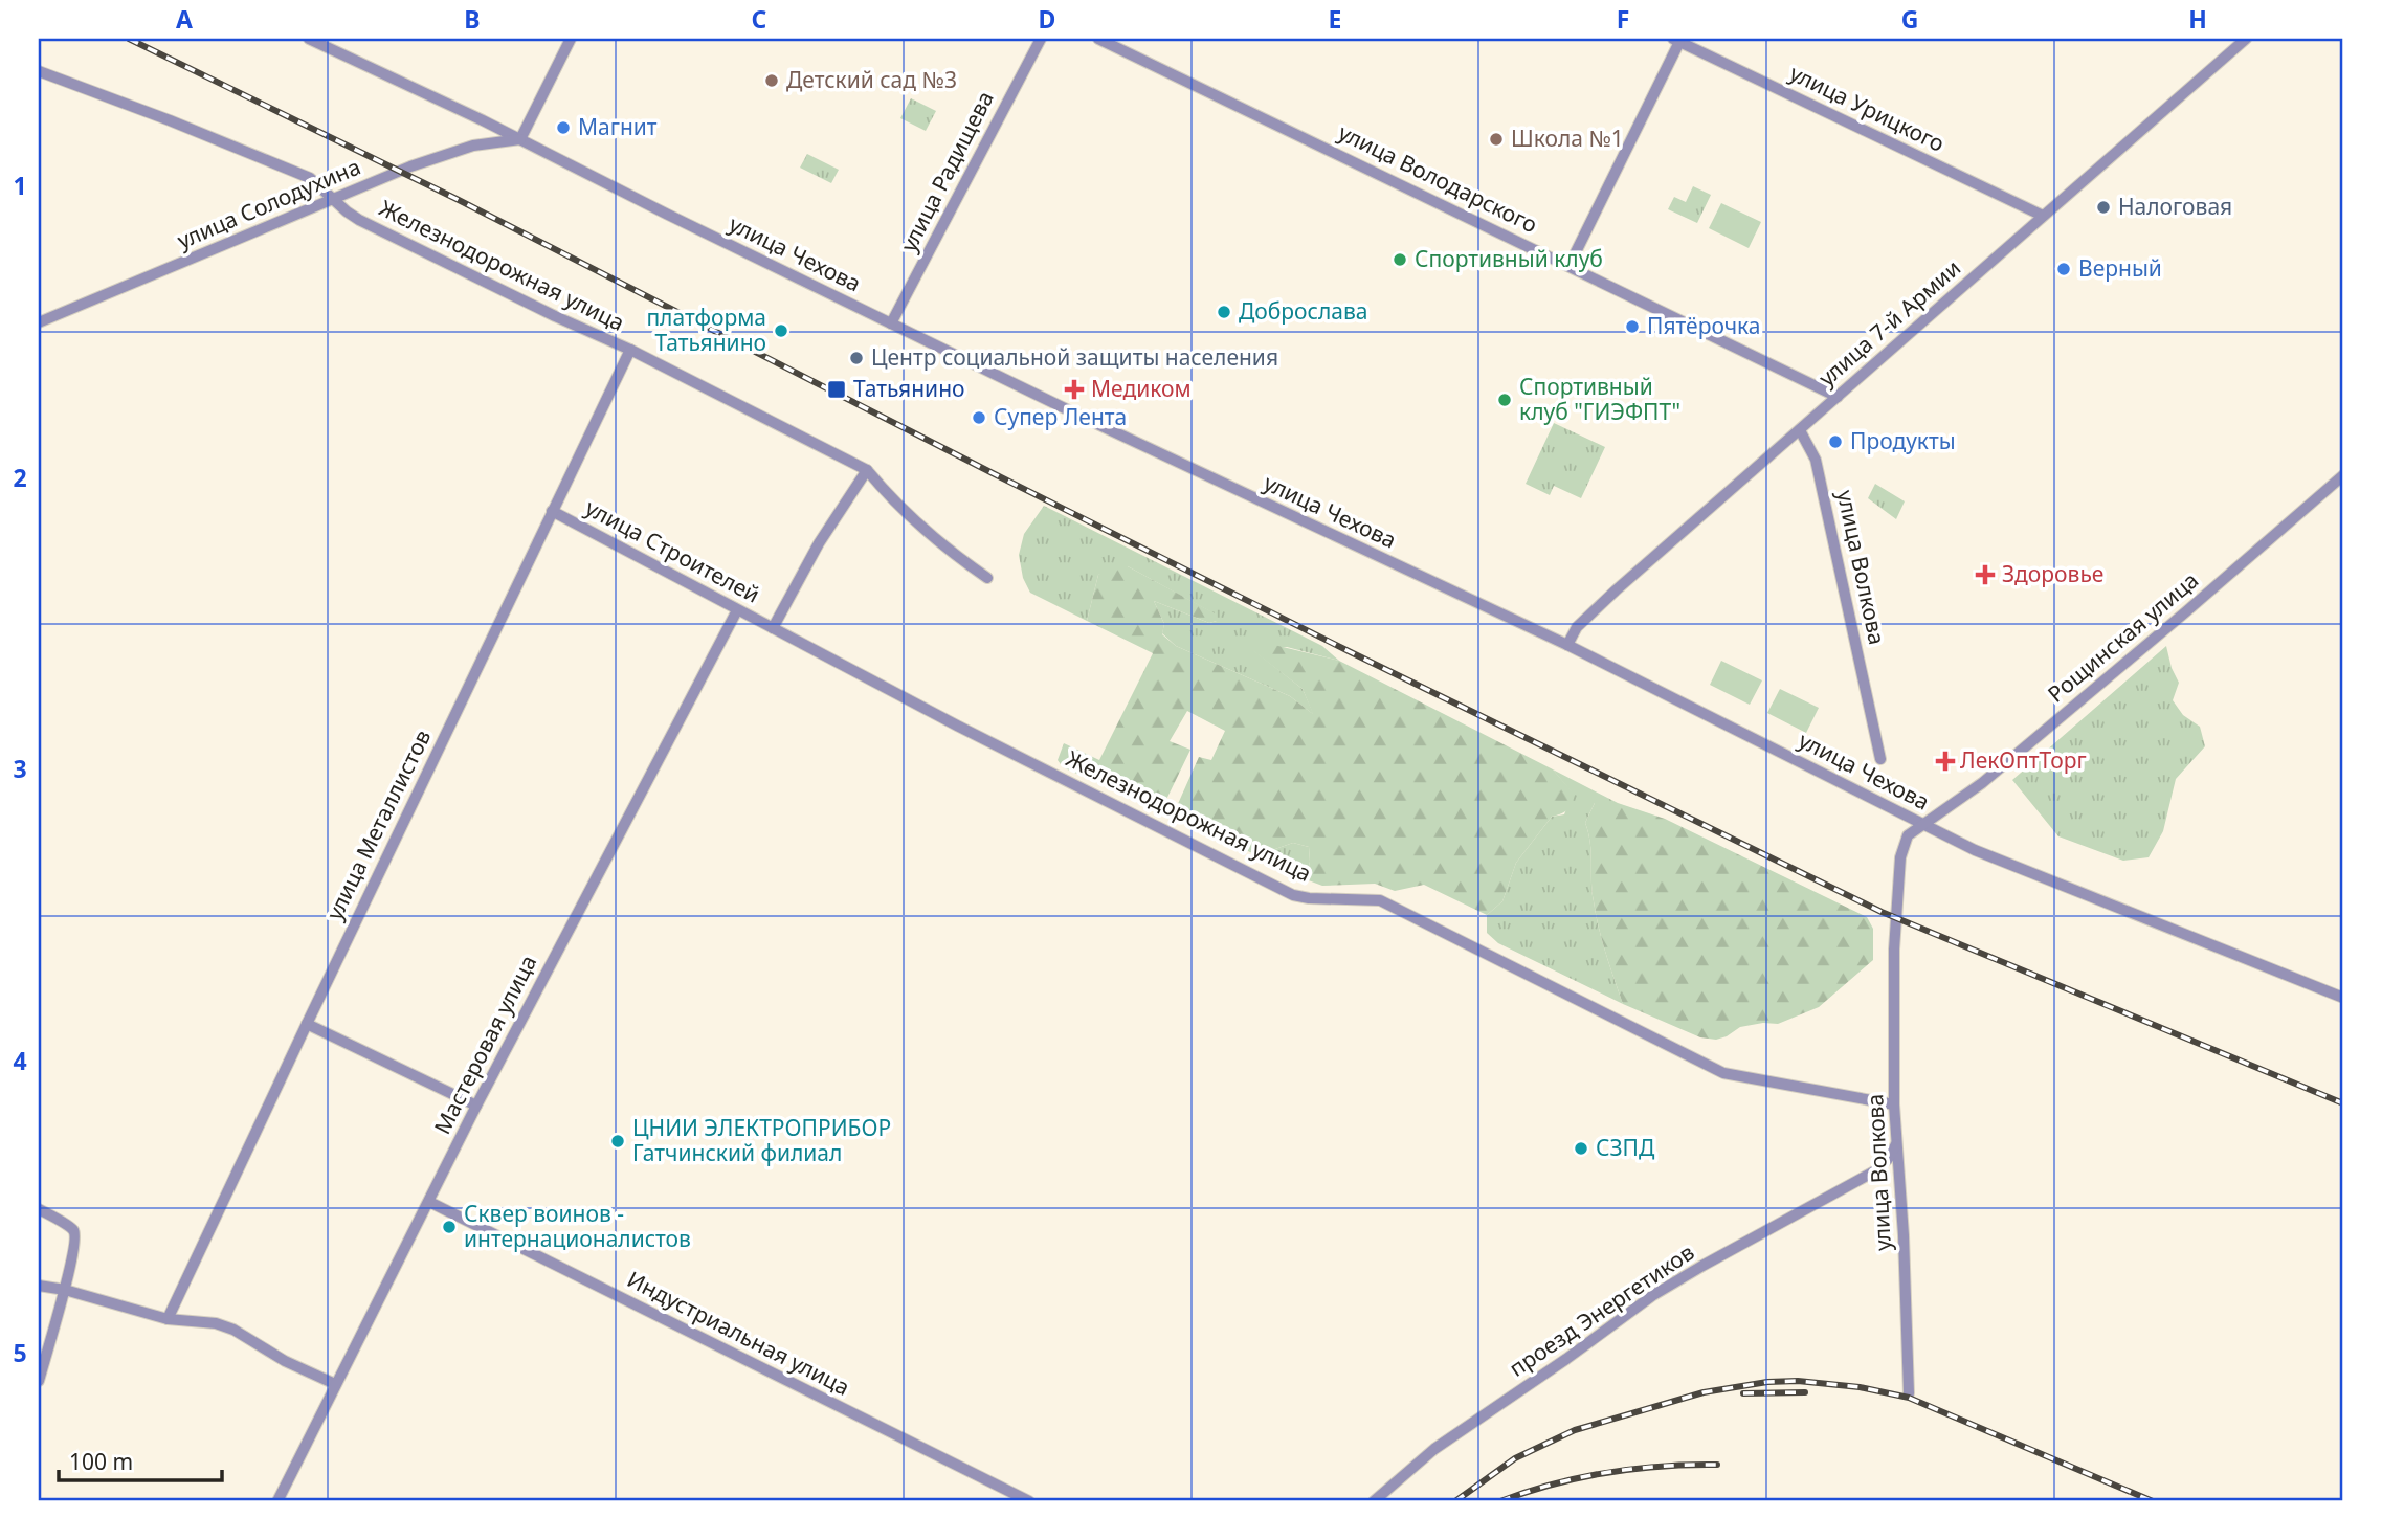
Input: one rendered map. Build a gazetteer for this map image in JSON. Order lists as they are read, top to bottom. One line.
{"streets":{"street":["улица Урицкого","улица Радищева","улица Володарского","улица Солодухина","улица Чехова","Железнодорожная улица","улица 7-й Армии","улица Строителей","улица Волкова","Рощинская улица","улица Металлистов","Мастеровая улица","проезд Энергетиков","Индустриальная улица"]},"crossings":[["улица Урицкого","улица 7-й Армии"],["улица Радищева","улица Чехова"],["улица Володарского","улица 7-й Армии"],["улица Солодухина","улица Чехова"],["улица Солодухина","Железнодорожная улица"],["улица Чехова","улица 7-й Армии"],["улица Чехова","Рощинская улица"],["Железнодорожная улица","улица Строителей"],["Железнодорожная улица","улица Волкова"],["Железнодорожная улица","улица Металлистов"],["улица 7-й Армии","улица Волкова"],["улица Строителей","улица Металлистов"],["улица Строителей","Мастеровая улица"],["улица Волкова","Рощинская улица"],["улица Волкова","проезд Энергетиков"],["Мастеровая улица","Индустриальная улица"]],"places":{"other":["Детский сад №3","Магнит","Школа №1","Налоговая","Спортивный клуб","Верный","Доброслава","Пятёрочка","платформа Татьянино","Центр социальной защиты населения","Спортивный клуб \"ГИЭФПТ\"","Супер Лента","Продукты","ЦНИИ ЭЛЕКТРОПРИБОР Гатчинский филиал","СЗПД","Сквер воинов - интернационалистов"],"transit":["Татьянино"],"health":["Медиком","Здоровье","ЛекОптТорг"]},"scale_bar":"100 m","grid":{"columns":["A","B","C","D","E","F","G","H"],"rows":["1","2","3","4","5"]}}
